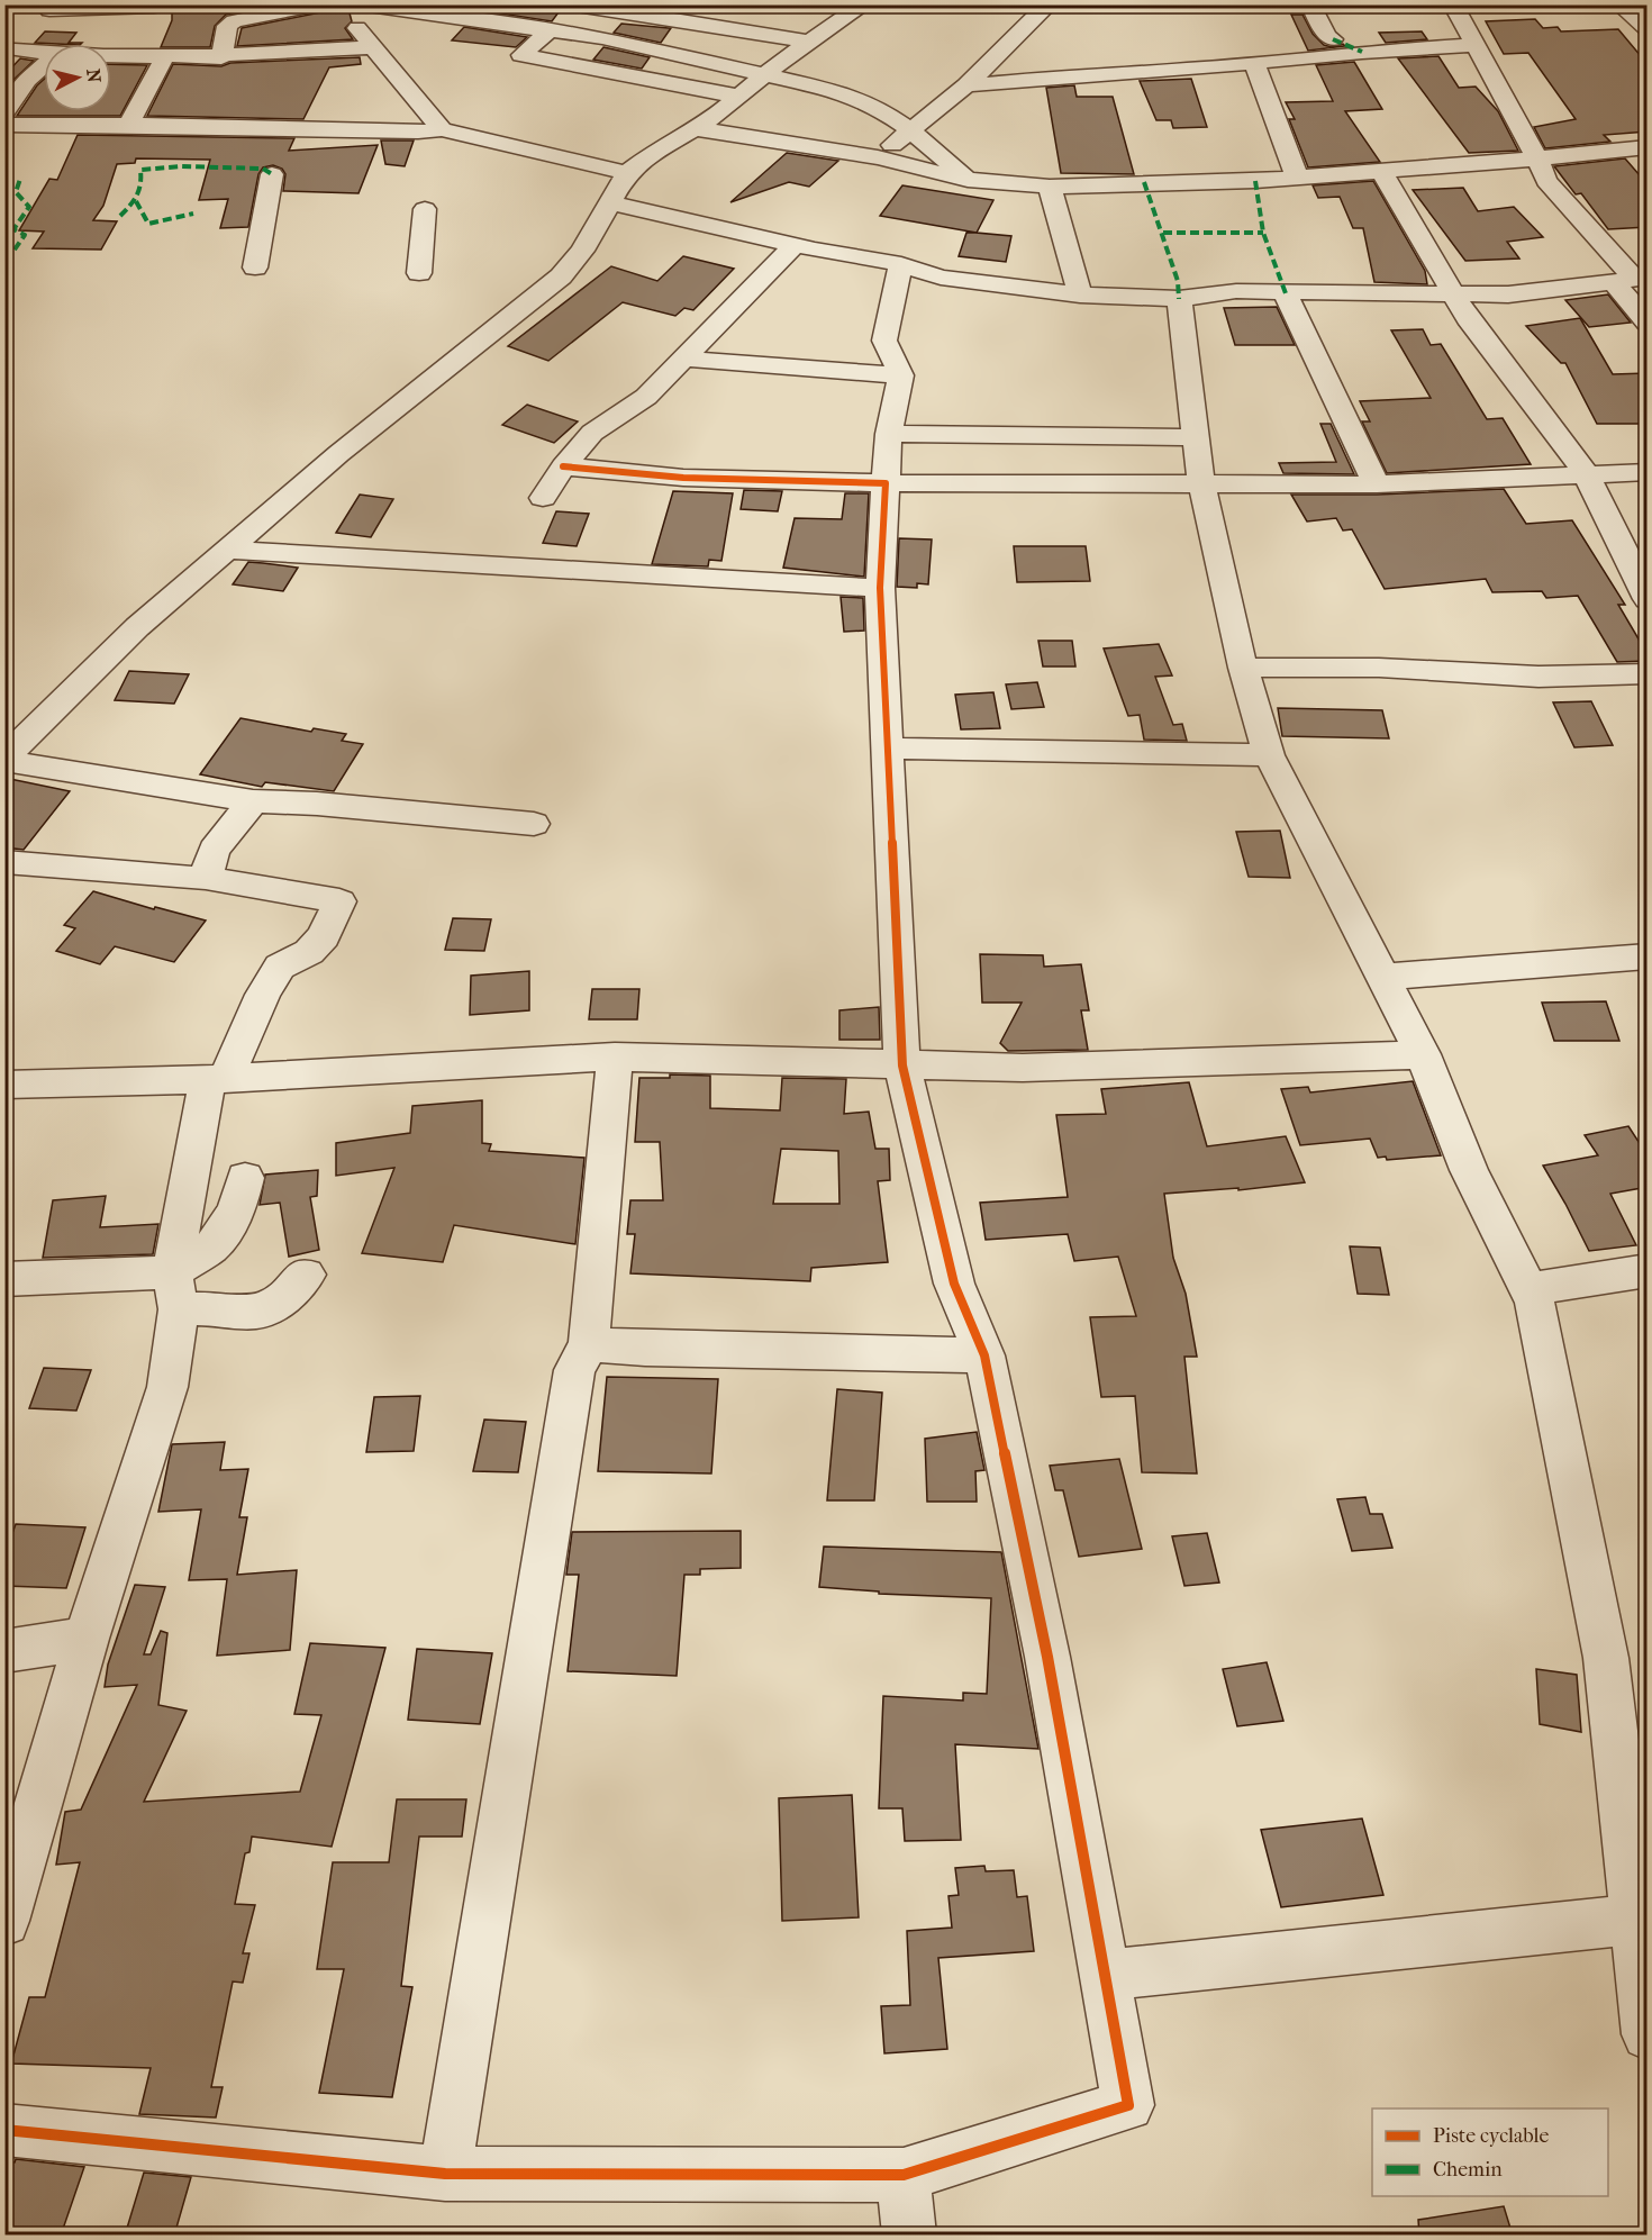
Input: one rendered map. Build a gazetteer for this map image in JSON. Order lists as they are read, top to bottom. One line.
{"legend":["Piste cyclable","Chemin"],"north":"right"}
